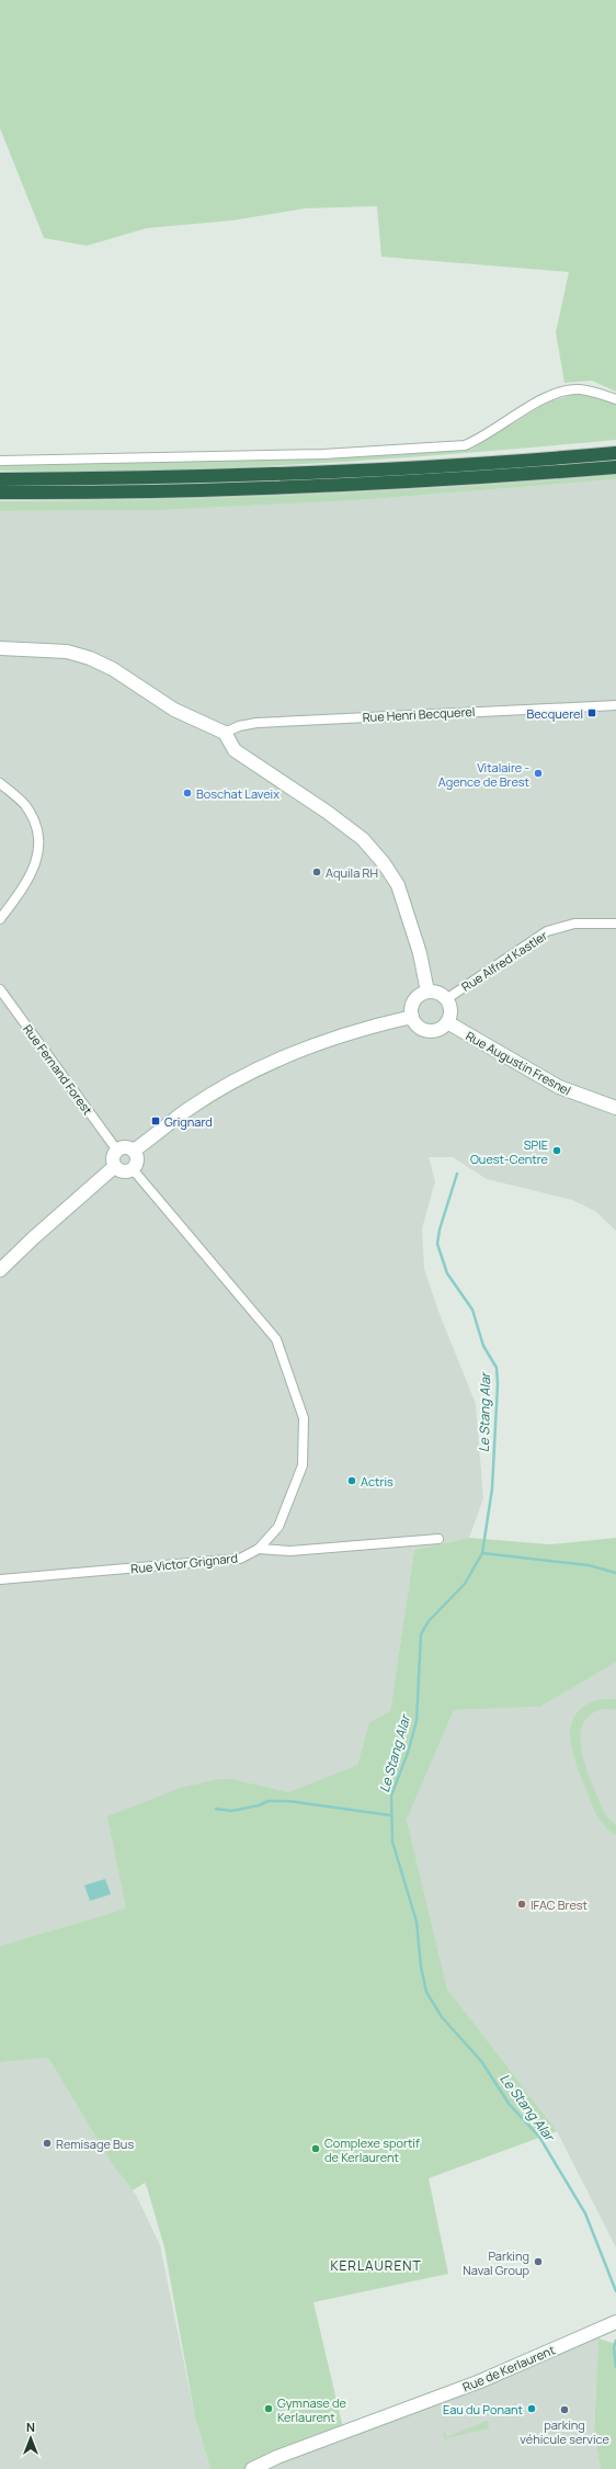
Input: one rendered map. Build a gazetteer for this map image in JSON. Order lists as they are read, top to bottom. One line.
{"streets":{"street":["Rue Henri Becquerel","Rue Alfred Kastler","Rue Augustin Fresnel","Rue Fernand Forest","Rue Victor Grignard","Rue de Kerlaurent"]},"crossings":[["Rue Alfred Kastler","Rue Augustin Fresnel"],["Rue Fernand Forest","Rue Victor Grignard"]],"districts":["KERLAURENT"],"water":["Le Stang Alar"],"places":{"transit":["Becquerel","Grignard"],"other":["Vitalaire - Agence de Brest","Boschat Laveix","Aquila RH","SPIE Ouest-Centre","Actris","IFAC Brest","Remisage Bus","Complexe sportif de Kerlaurent","Parking Naval Group","Gymnase de Kerlaurent","Eau du Ponant","parking véhicule service"]},"north":"top"}
